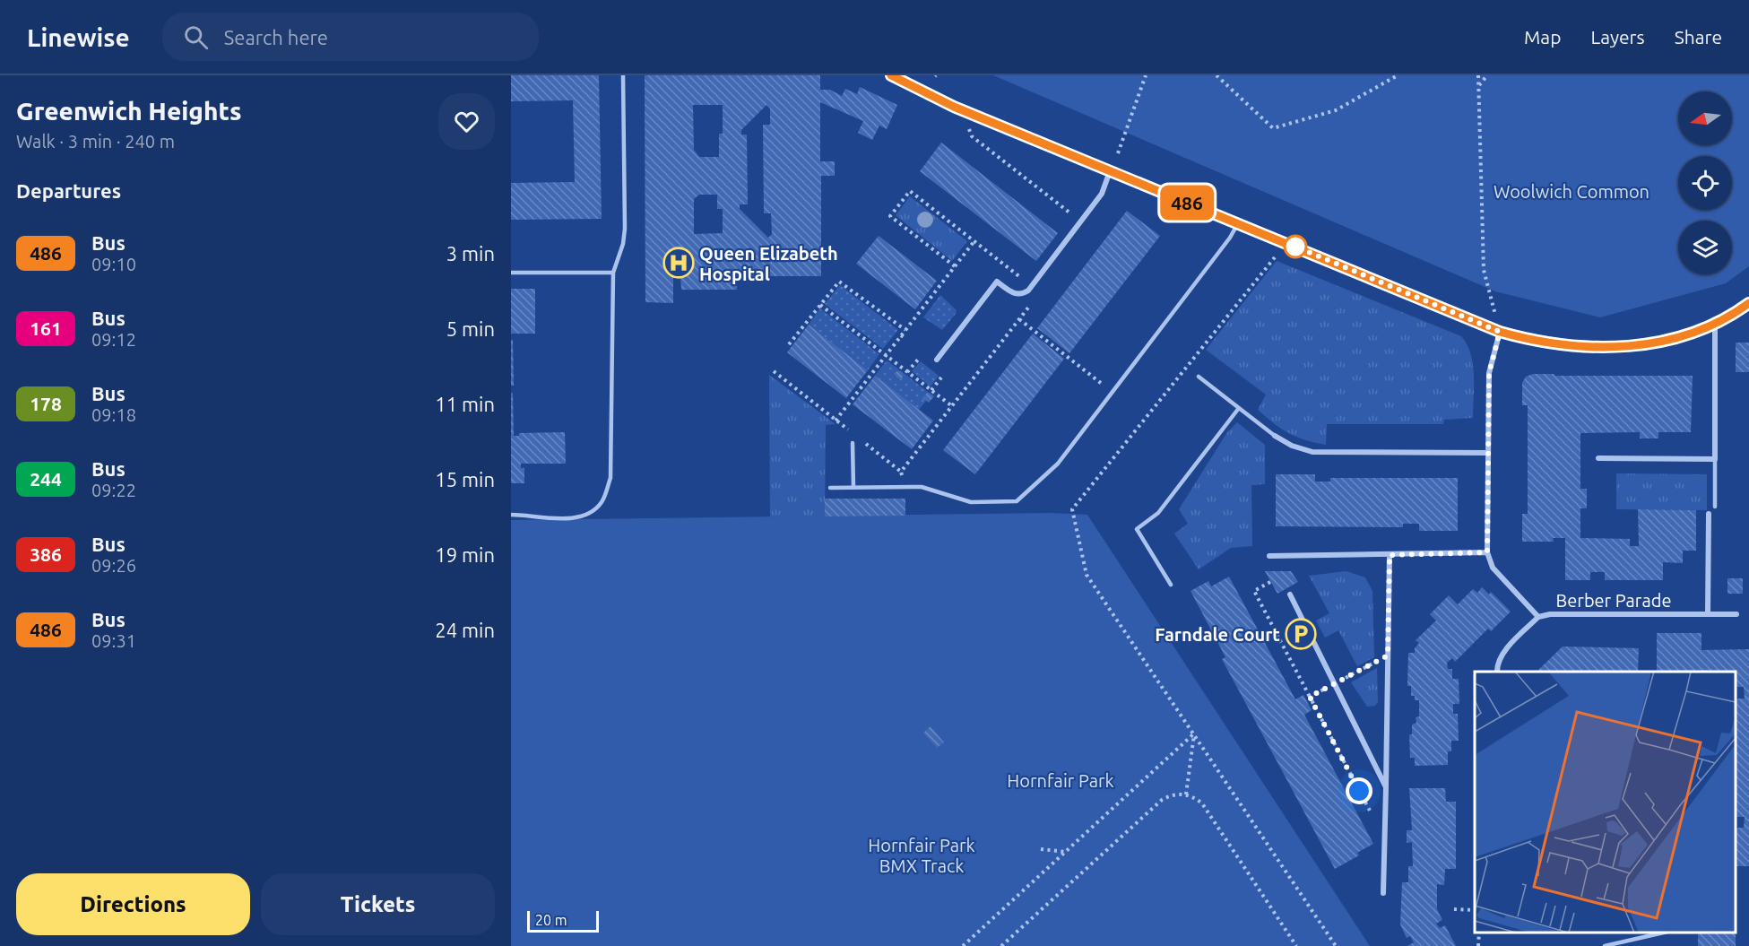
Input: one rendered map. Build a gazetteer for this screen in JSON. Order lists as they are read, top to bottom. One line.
{"streets":{"street":["Berber Parade"]},"parks":["Woolwich Common","Hornfair Park","Hornfair Park BMX Track"],"places":{"hospital":["Queen Elizabeth Hospital"],"parking":["Farndale Court"]},"lines":["bus line 486"],"scale_bar":"20 m","north":"left","page":{"header":"Linewise","search":"Search here","nav":["Map","Layers","Share"],"heading":[["Greenwich Heights","Walk · 3 min · 240 m"],"Departures"],"on_map":"486","list":[{"mark":"486","name":"Bus","note":"09:10","value":"3 min"},{"mark":"161","name":"Bus","note":"09:12","value":"5 min"},{"mark":"178","name":"Bus","note":"09:18","value":"11 min"},{"mark":"244","name":"Bus","note":"09:22","value":"15 min"},{"mark":"386","name":"Bus","note":"09:26","value":"19 min"},{"mark":"486","name":"Bus","note":"09:31","value":"24 min"}],"buttons":["Directions","Tickets"],"scale":"20 m"}}
